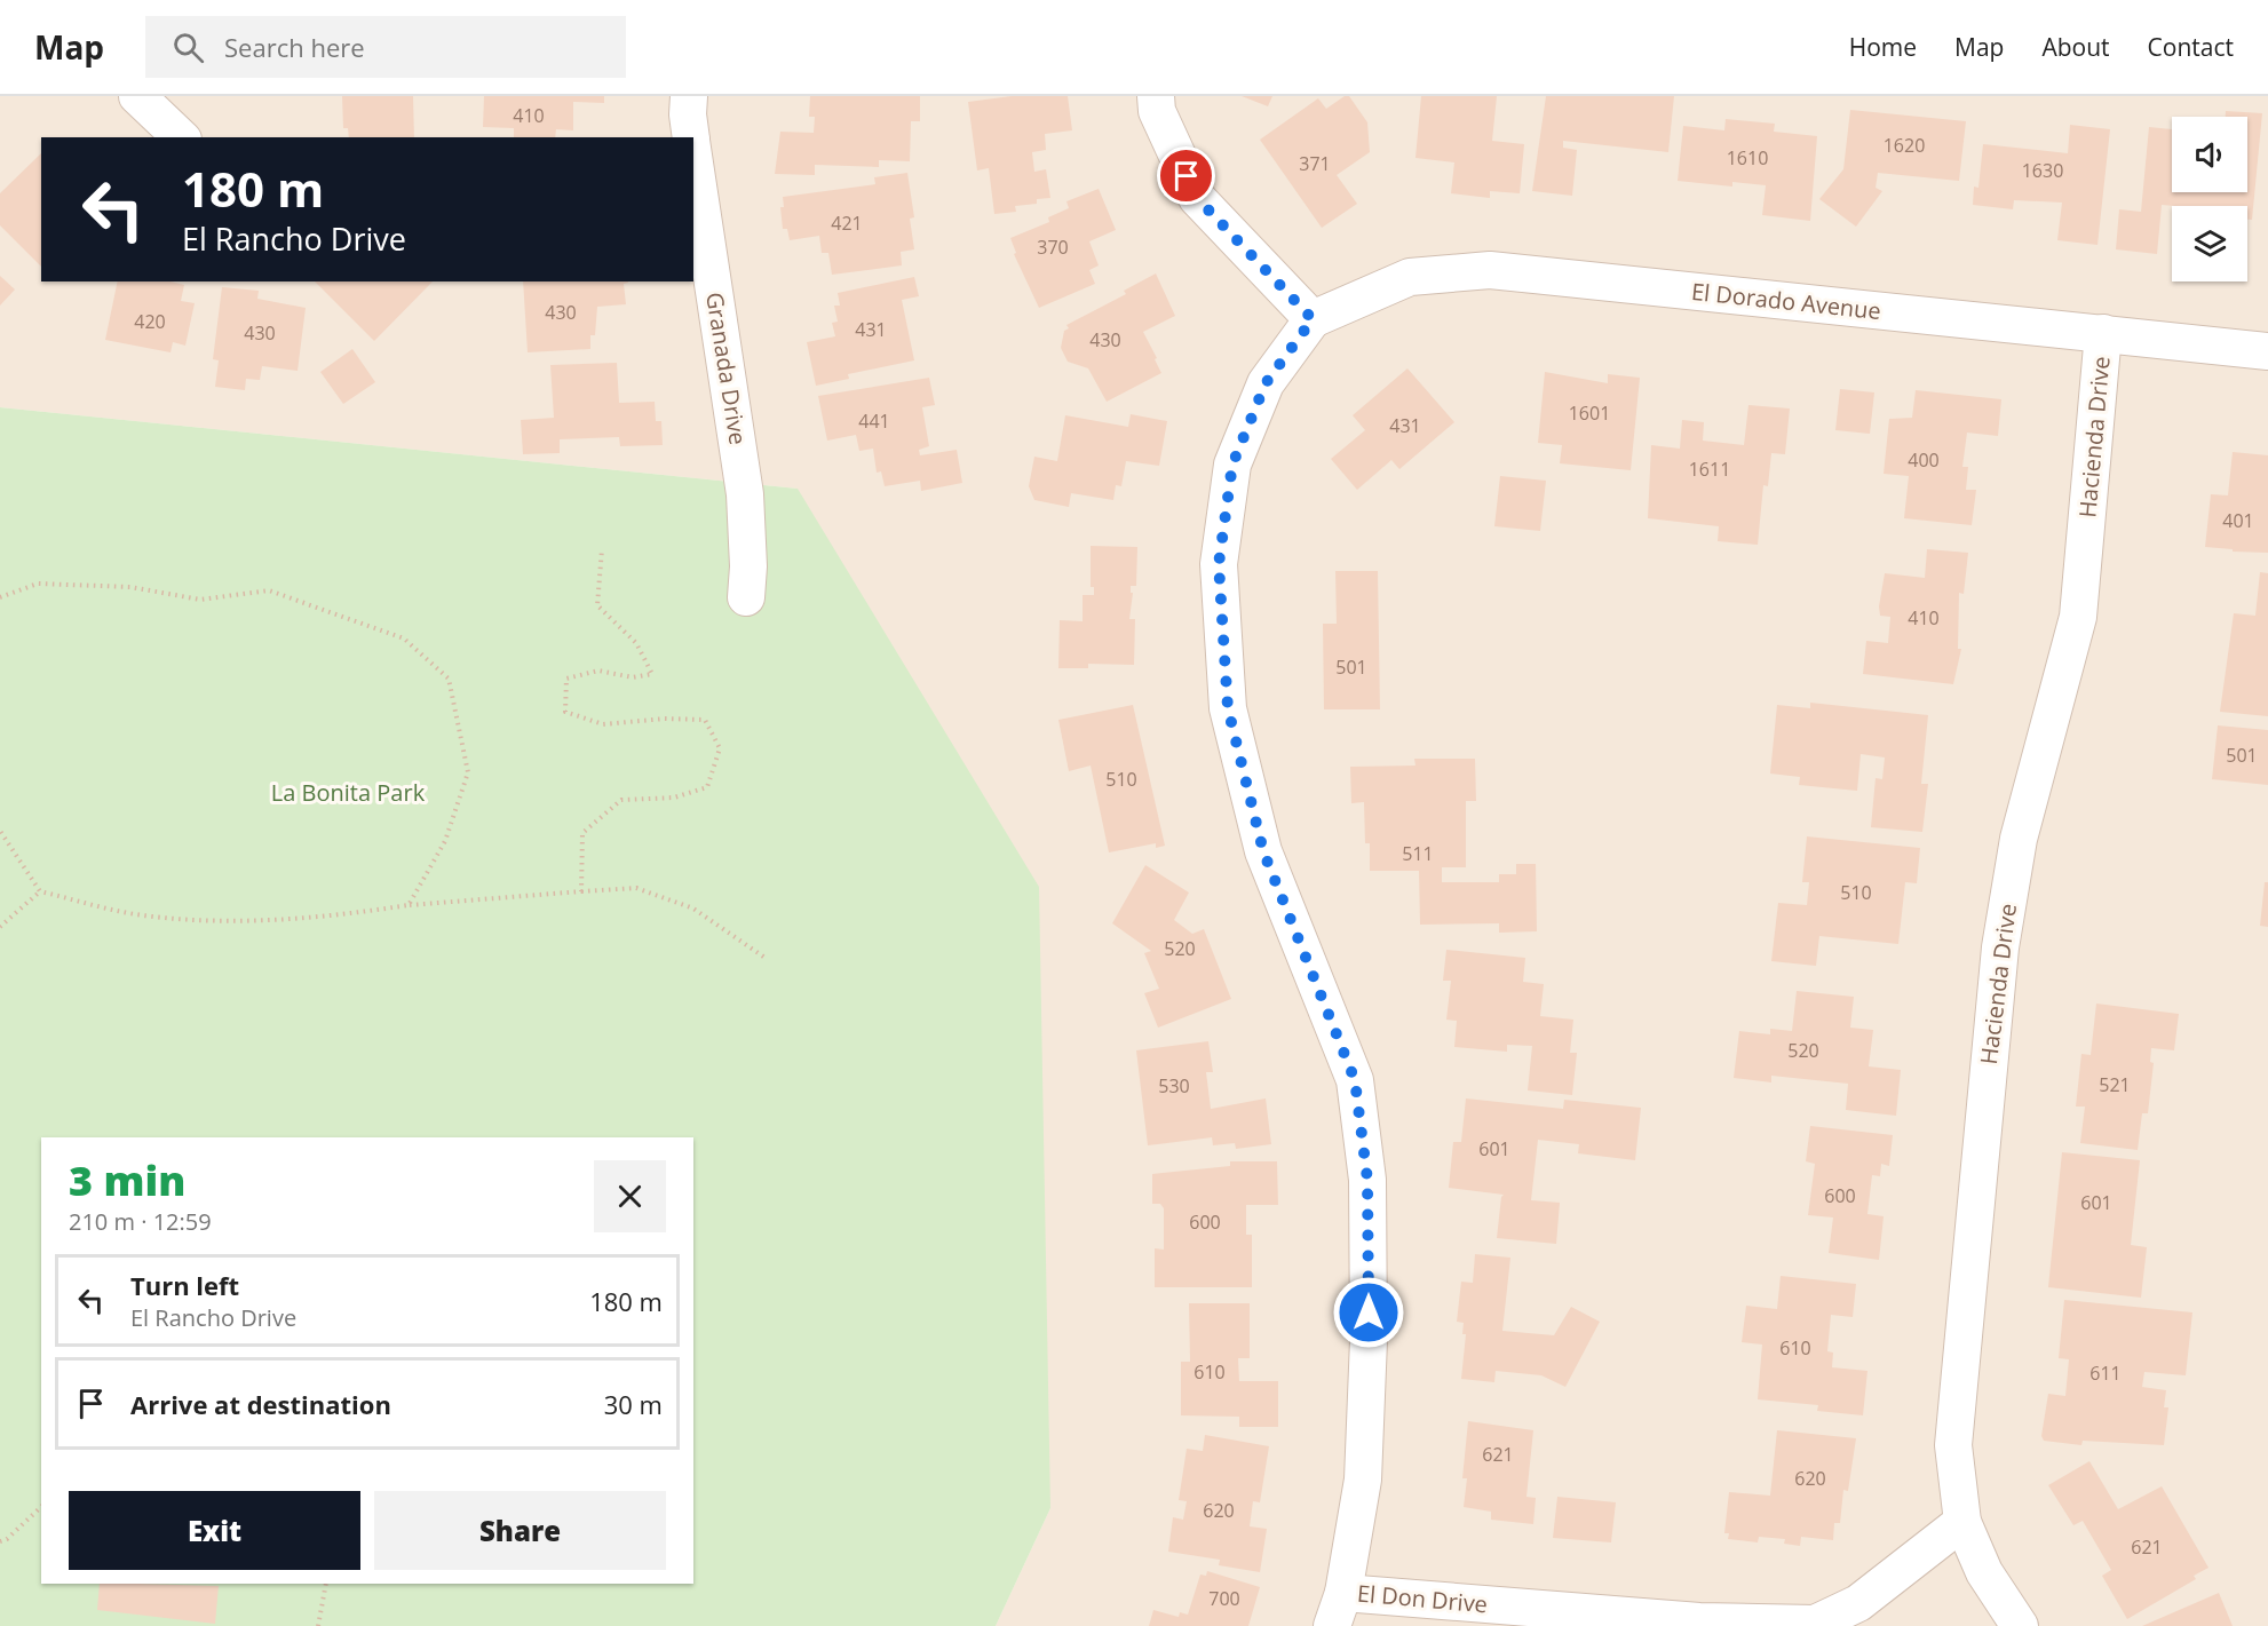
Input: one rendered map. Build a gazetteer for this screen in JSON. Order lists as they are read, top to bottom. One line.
{"streets":{"street":["El Dorado Avenue","Granada Drive","Hacienda Drive","El Don Drive"]},"crossings":[["El Dorado Avenue","Hacienda Drive"],["Hacienda Drive","El Don Drive"]],"parks":["La Bonita Park"],"house_numbers":["410","1620","1610","371","1630","421","370","430","420","431","430","430","1601","441","431","400","1611","401","410","501","501","510","511","510","520","520","521","530","601","600","601","600","610","610","611","621","620","620","621","700"],"page":{"header":"Map","search":"Search here","nav":["Home","Map","About","Contact"],"turn":["180 m","El Rancho Drive"],"heading":["3 min","210 m · 12:59"],"list":[{"name":"Turn left","note":"El Rancho Drive","value":"180 m"},{"name":"Arrive at destination","value":"30 m"}],"buttons":["Exit","Share"]}}
